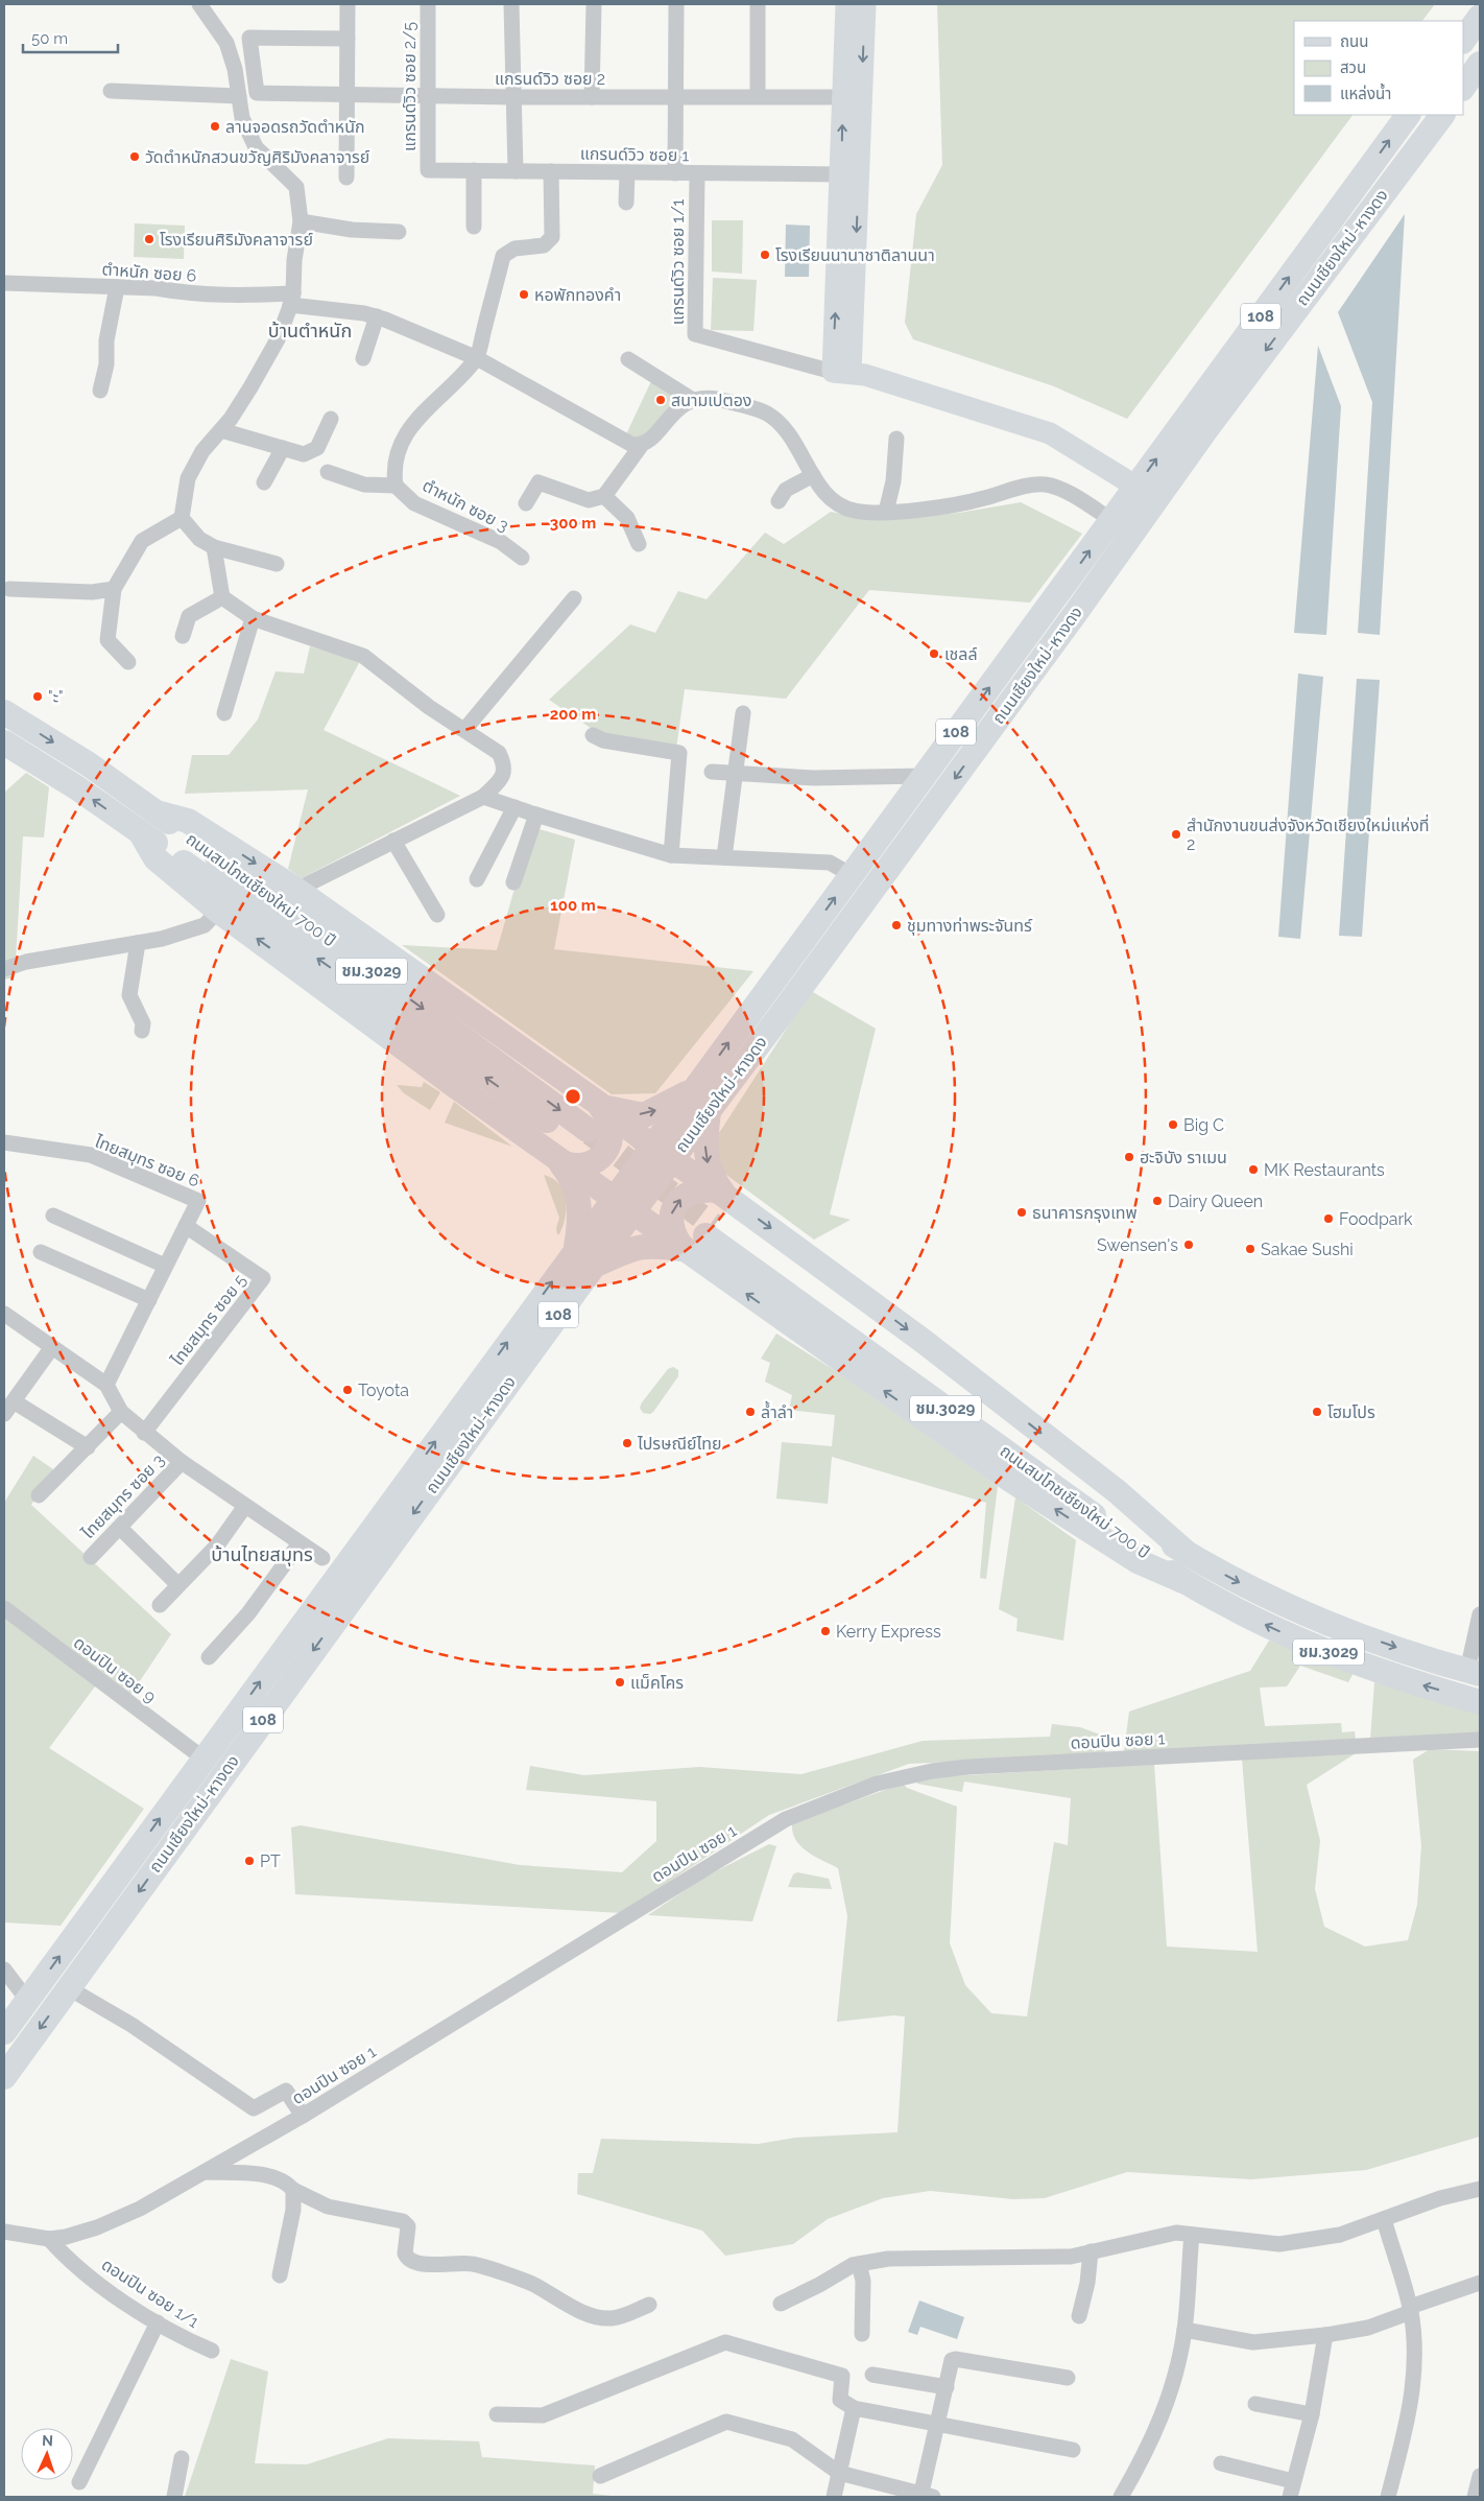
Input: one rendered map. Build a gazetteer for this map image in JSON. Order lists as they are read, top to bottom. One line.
{"streets":{"main road":["ถนนเชียงใหม่-หางดง","108","ถนนสมโภชเชียงใหม่ 700 ปี","ชม.3029"],"street":["แกรนด์วิว ซอย 2","แกรนด์วิว ซอย 2/5","แกรนด์วิว ซอย 1","แกรนด์วิว ซอย 1/1","ตำหนัก ซอย 6","ตำหนัก ซอย 3","ไทยสมุทร ซอย 6","ไทยสมุทร ซอย 5","ไทยสมุทร ซอย 3","ดอนปิน ซอย 9","ดอนปิน ซอย 1","ดอนปิน ซอย 1/1"]},"crossings":[["แกรนด์วิว ซอย 2","แกรนด์วิว ซอย 2/5"],["แกรนด์วิว ซอย 2/5","แกรนด์วิว ซอย 1"],["แกรนด์วิว ซอย 1","แกรนด์วิว ซอย 1/1"],["ถนนเชียงใหม่-หางดง","ดอนปิน ซอย 9"],["ตำหนัก ซอย 6","ตำหนัก ซอย 3"],["ไทยสมุทร ซอย 6","ไทยสมุทร ซอย 5"],["ดอนปิน ซอย 1","ดอนปิน ซอย 1/1"]],"districts":["บ้านตำหนัก","บ้านไทยสมุทร"],"places":["ลานจอดรถวัดตำหนัก","วัดตำหนักสวนขวัญศิริมังคลาจารย์","โรงเรียนศิริมังคลาจารย์","โรงเรียนนานาชาติลานนา","หอพักทองคำ","สนามเปตอง","เชลล์","\"ะ\"","สำนักงานขนส่งจังหวัดเชียงใหม่แห่งที่ 2","ชุมทางท่าพระจันทร์","Big C","ฮะจิบัง ราเมน","MK Restaurants","Dairy Queen","ธนาคารกรุงเทพ","Foodpark","Swensen's","Sakae Sushi","Toyota","ล้ำลำ","โฮมโปร","ไปรษณีย์ไทย","Kerry Express","แม็คโคร","PT"],"legend":["ถนน","สวน","แหล่งน้ำ"],"scale_bar":"50 m","north":"top","rings":["300 m","200 m","100 m"]}
